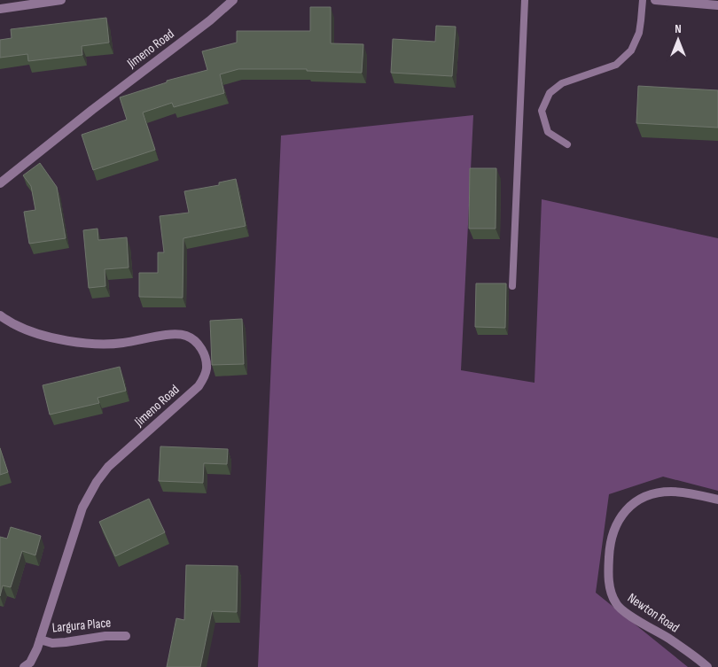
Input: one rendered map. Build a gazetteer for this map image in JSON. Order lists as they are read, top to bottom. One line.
{"streets":{"street":["Jimeno Road","Newton Road","Largura Place"]},"crossings":[["Jimeno Road","Largura Place"]],"north":"top"}
